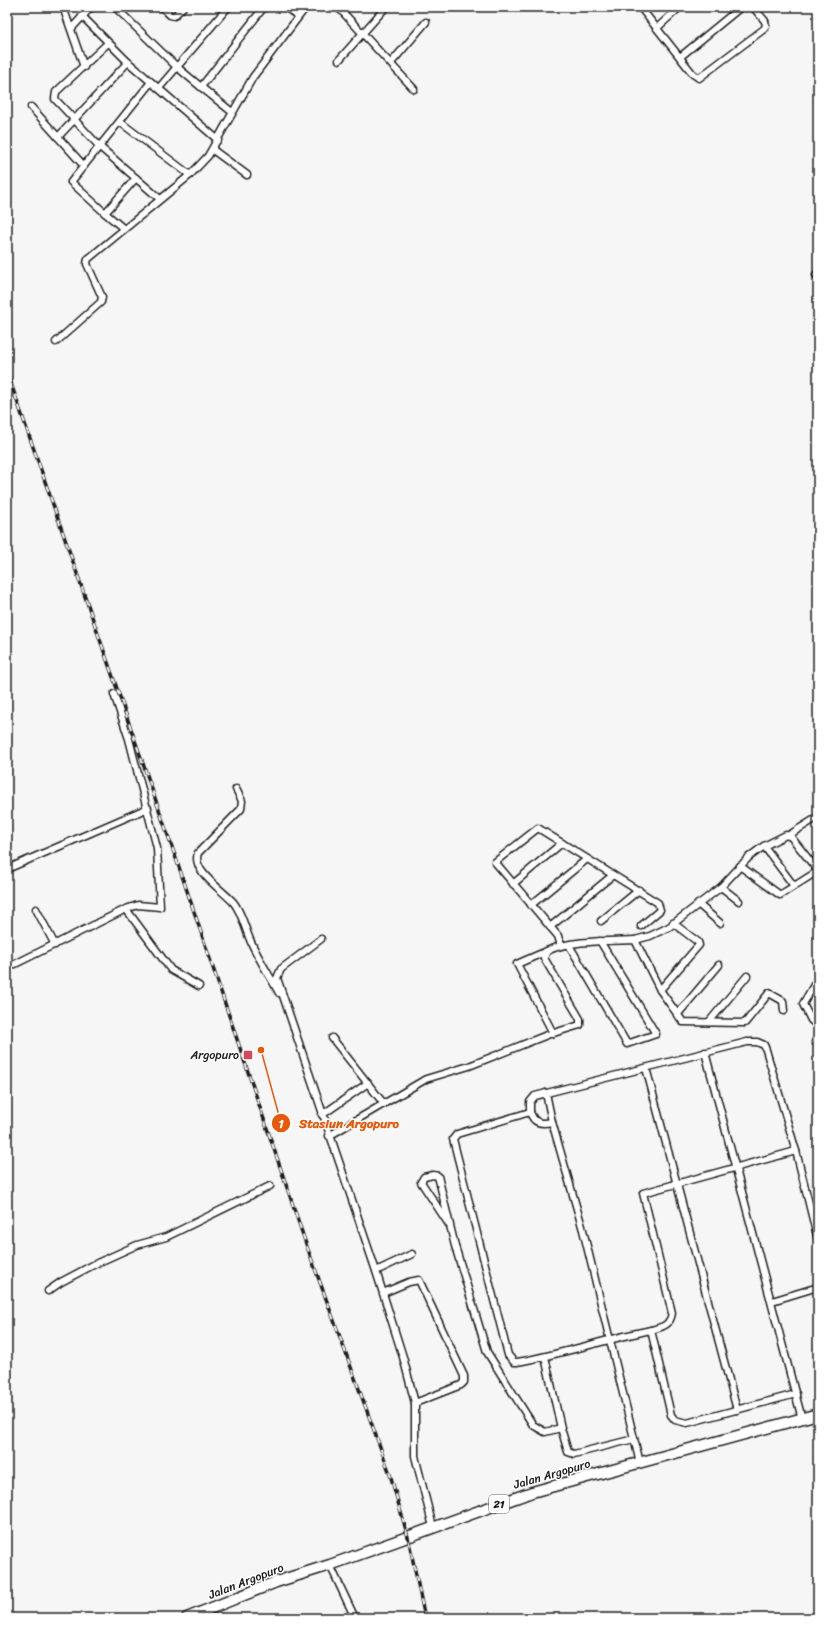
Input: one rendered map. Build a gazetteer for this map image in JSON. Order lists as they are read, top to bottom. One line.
{"streets":{"highway":["Jalan Argopuro","21"]},"places":{"other":["Stasiun Argopuro"],"transit":["Argopuro"]}}
